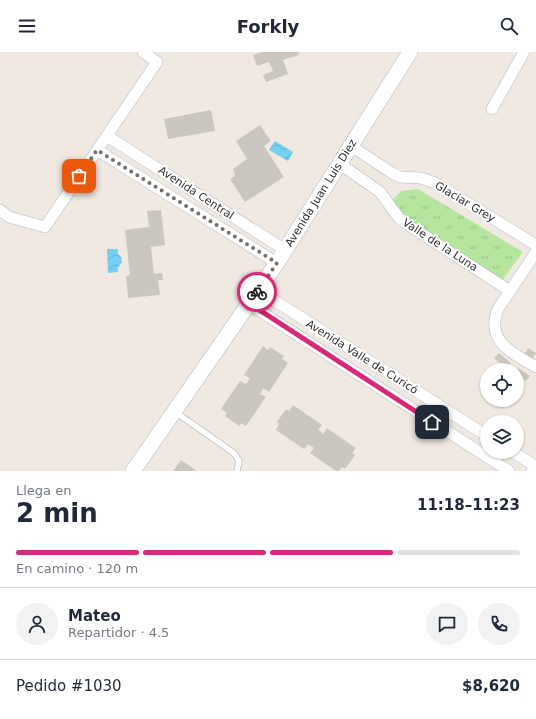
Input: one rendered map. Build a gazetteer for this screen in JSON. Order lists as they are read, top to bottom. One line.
{"streets":{"main road":["Avenida Juan Luis Diez"],"street":["Avenida Central","Glaciar Grey","Valle de la Luna","Avenida Valle de Curicó"]},"crossings":[["Avenida Central","Avenida Juan Luis Diez"],["Avenida Juan Luis Diez","Glaciar Grey"],["Avenida Juan Luis Diez","Valle de la Luna"],["Avenida Juan Luis Diez","Avenida Valle de Curicó"]],"page":{"header":"Forkly","heading":["2 min","Llega en","11:18–11:23"],"panel":["Mateo","Repartidor · 4.5","Pedido #1030","$8,620"],"bar":"En camino · 120 m"}}
